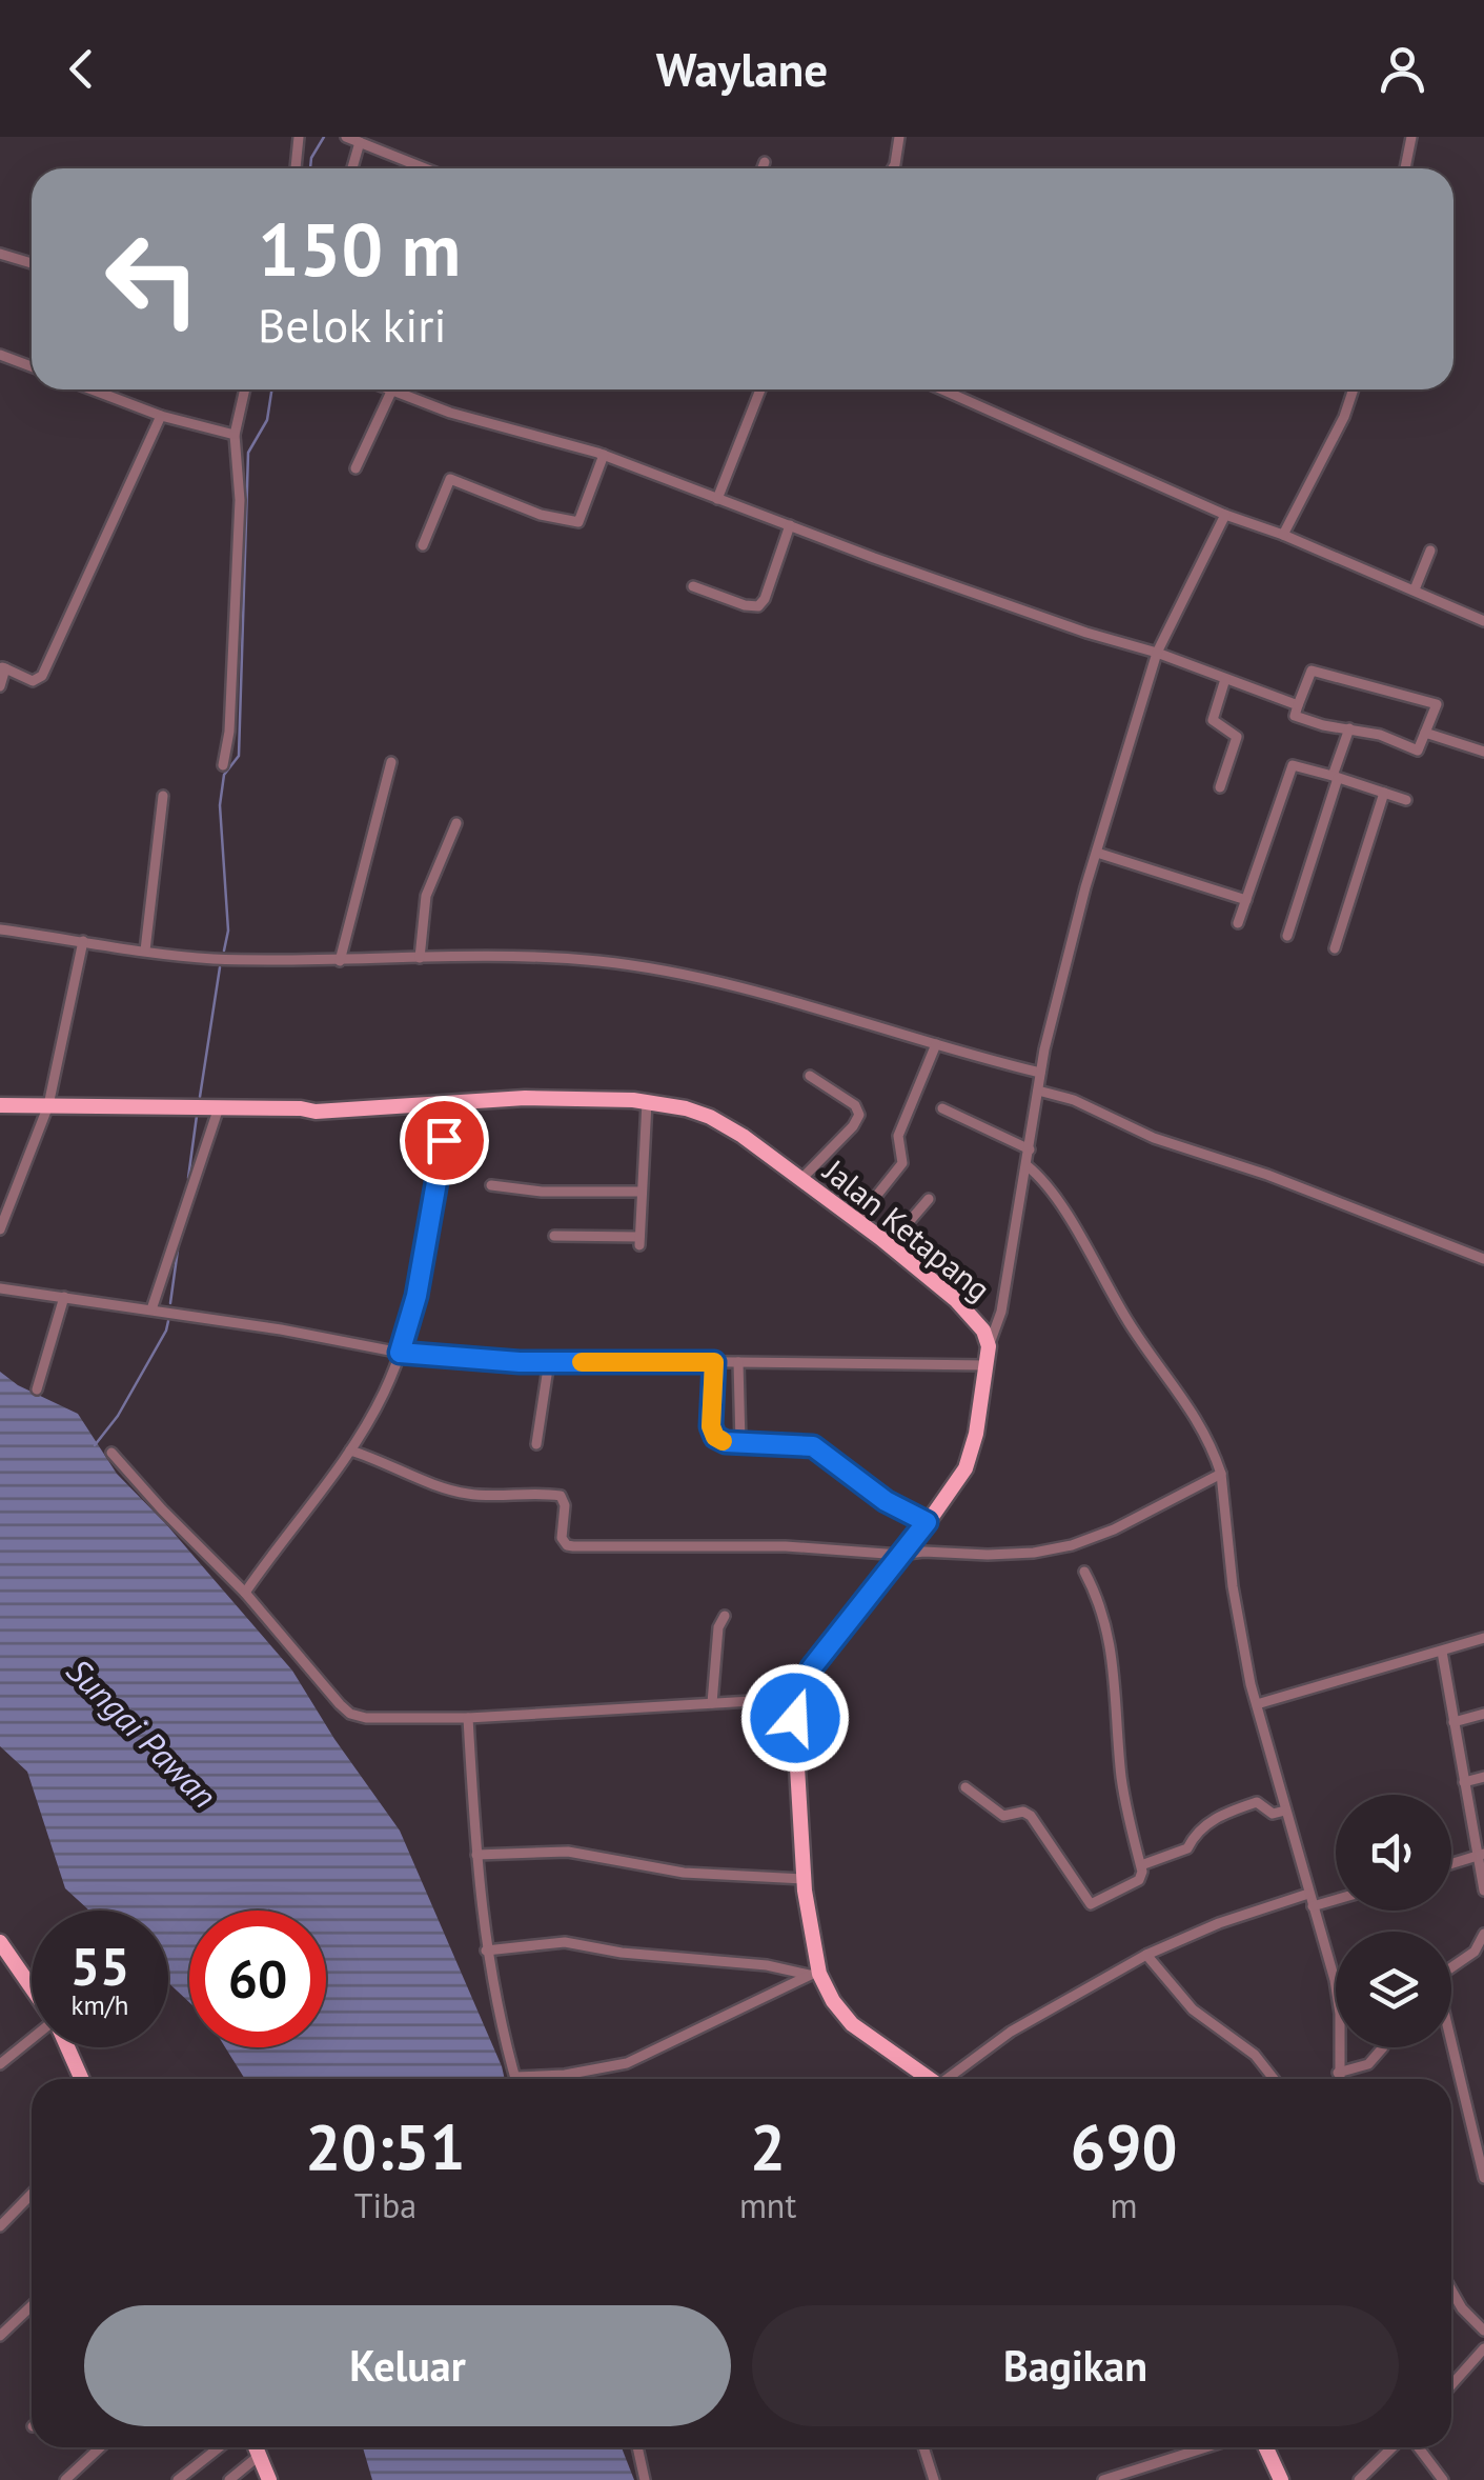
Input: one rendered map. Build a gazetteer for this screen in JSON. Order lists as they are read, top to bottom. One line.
{"streets":{"main road":["Jalan Ketapang"]},"water":["Sungai Pawan"],"page":{"header":"Waylane","turn":["150 m","Belok kiri"],"speed":"55 km/h","limit":"60","eta":["20:51","Tiba","2","mnt","690","m"],"buttons":["Keluar","Bagikan"]}}
